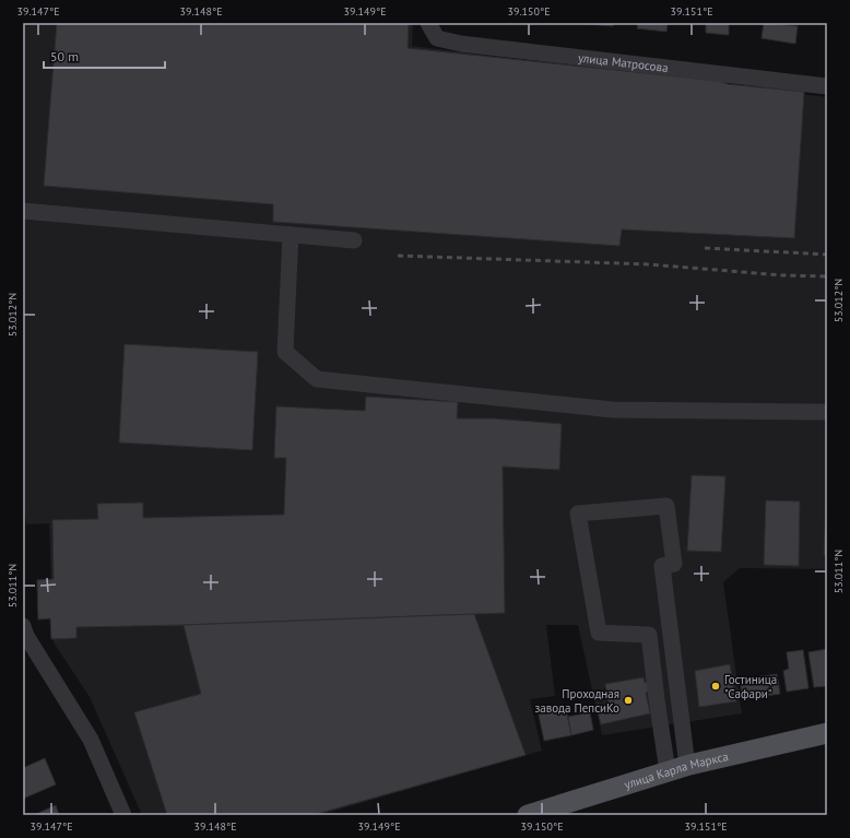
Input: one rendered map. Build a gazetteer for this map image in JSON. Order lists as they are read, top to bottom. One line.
{"streets":{"main road":["улица Карла Маркса"],"street":["улица Матросова"]},"places":["Гостиница \"Сафари\"","Проходная завода ПепсиКо"],"scale_bar":"50 m","coordinates":["39.147°E","39.148°E","39.149°E","39.150°E","39.151°E","53.012°N","53.011°N"]}
